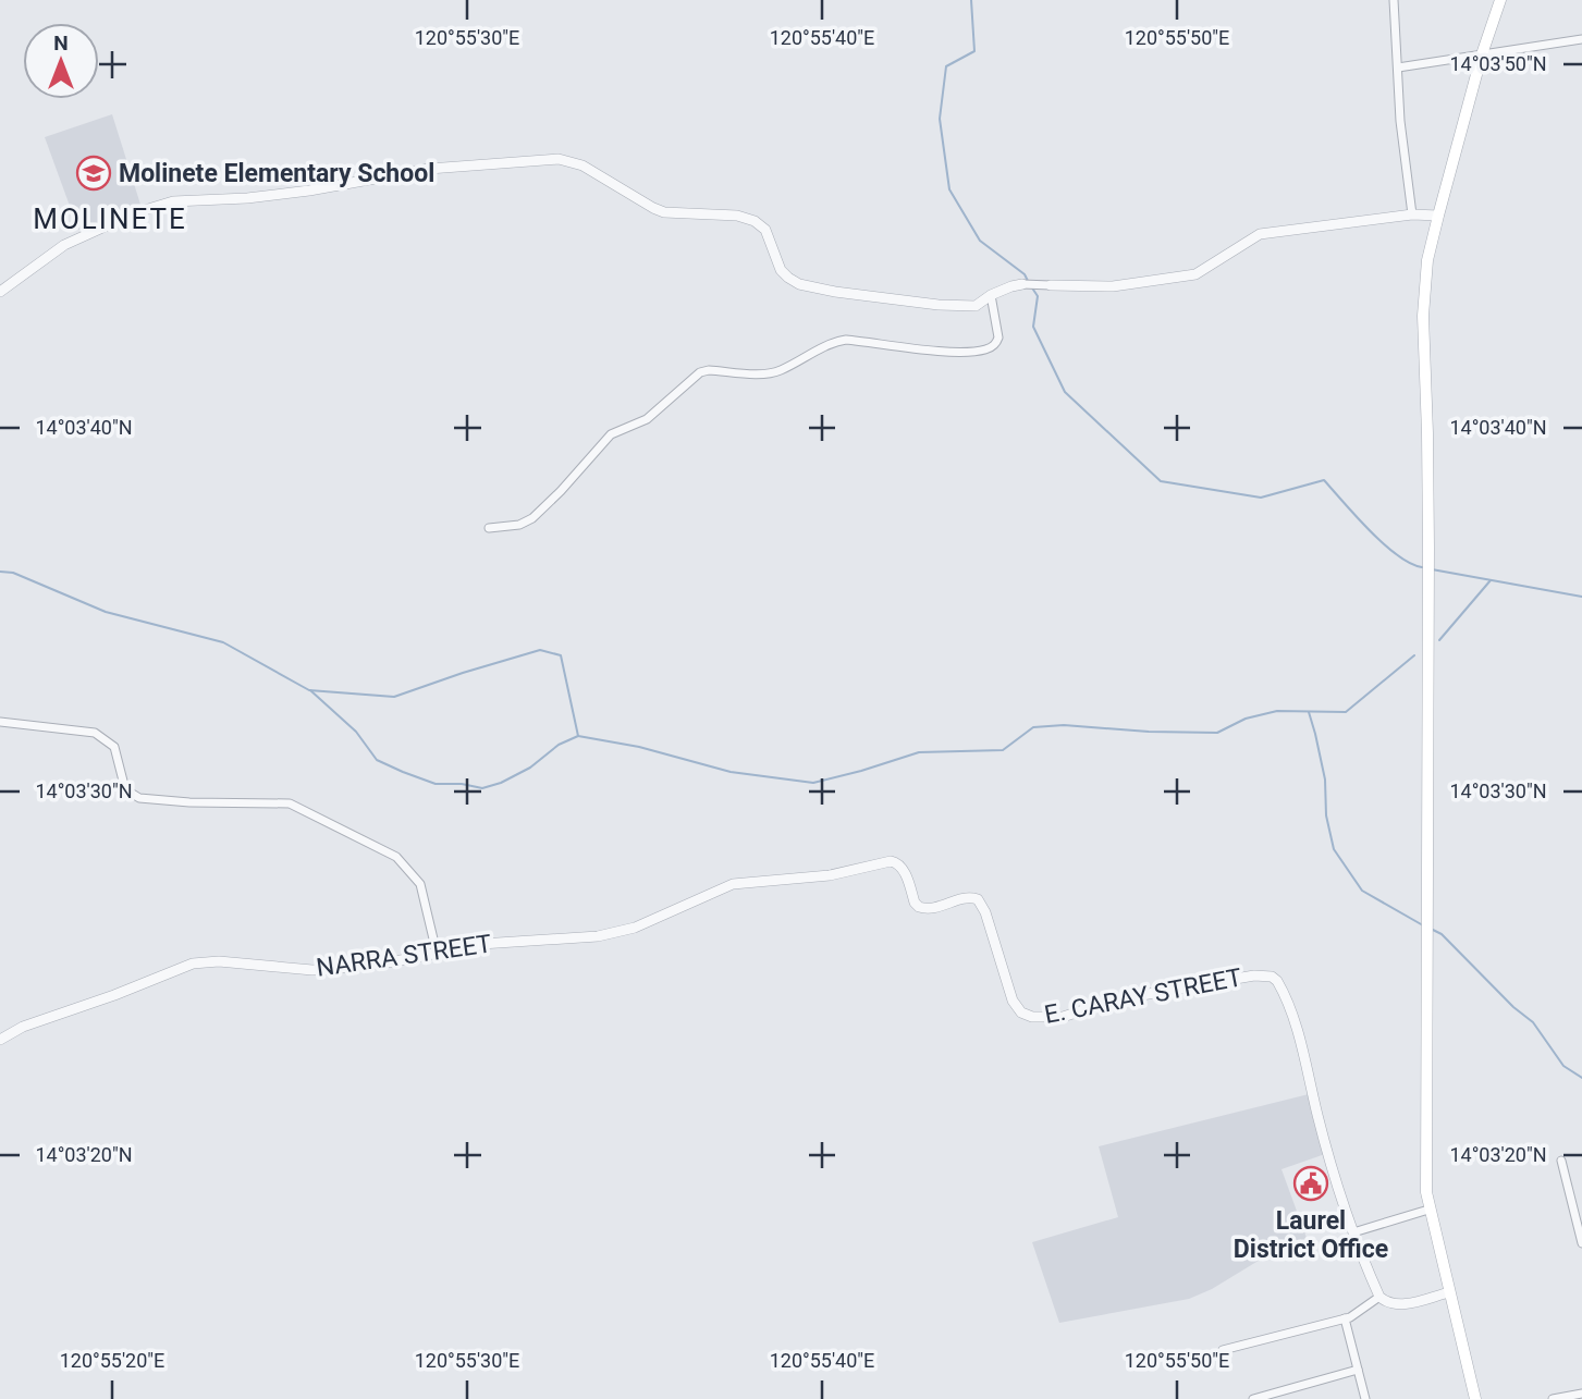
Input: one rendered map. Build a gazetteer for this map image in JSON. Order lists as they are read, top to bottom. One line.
{"streets":{"street":["NARRA STREET","E. CARAY STREET"]},"crossings":[["NARRA STREET","E. CARAY STREET"]],"districts":["MOLINETE"],"places":{"school or university":["Molinete Elementary School"],"public building":["Laurel District Office"]},"north":"top","coordinates":["120°55'30\"E","120°55'40\"E","120°55'50\"E","14°03'50\"N","14°03'40\"N","14°03'30\"N","14°03'20\"N","120°55'20\"E"]}
